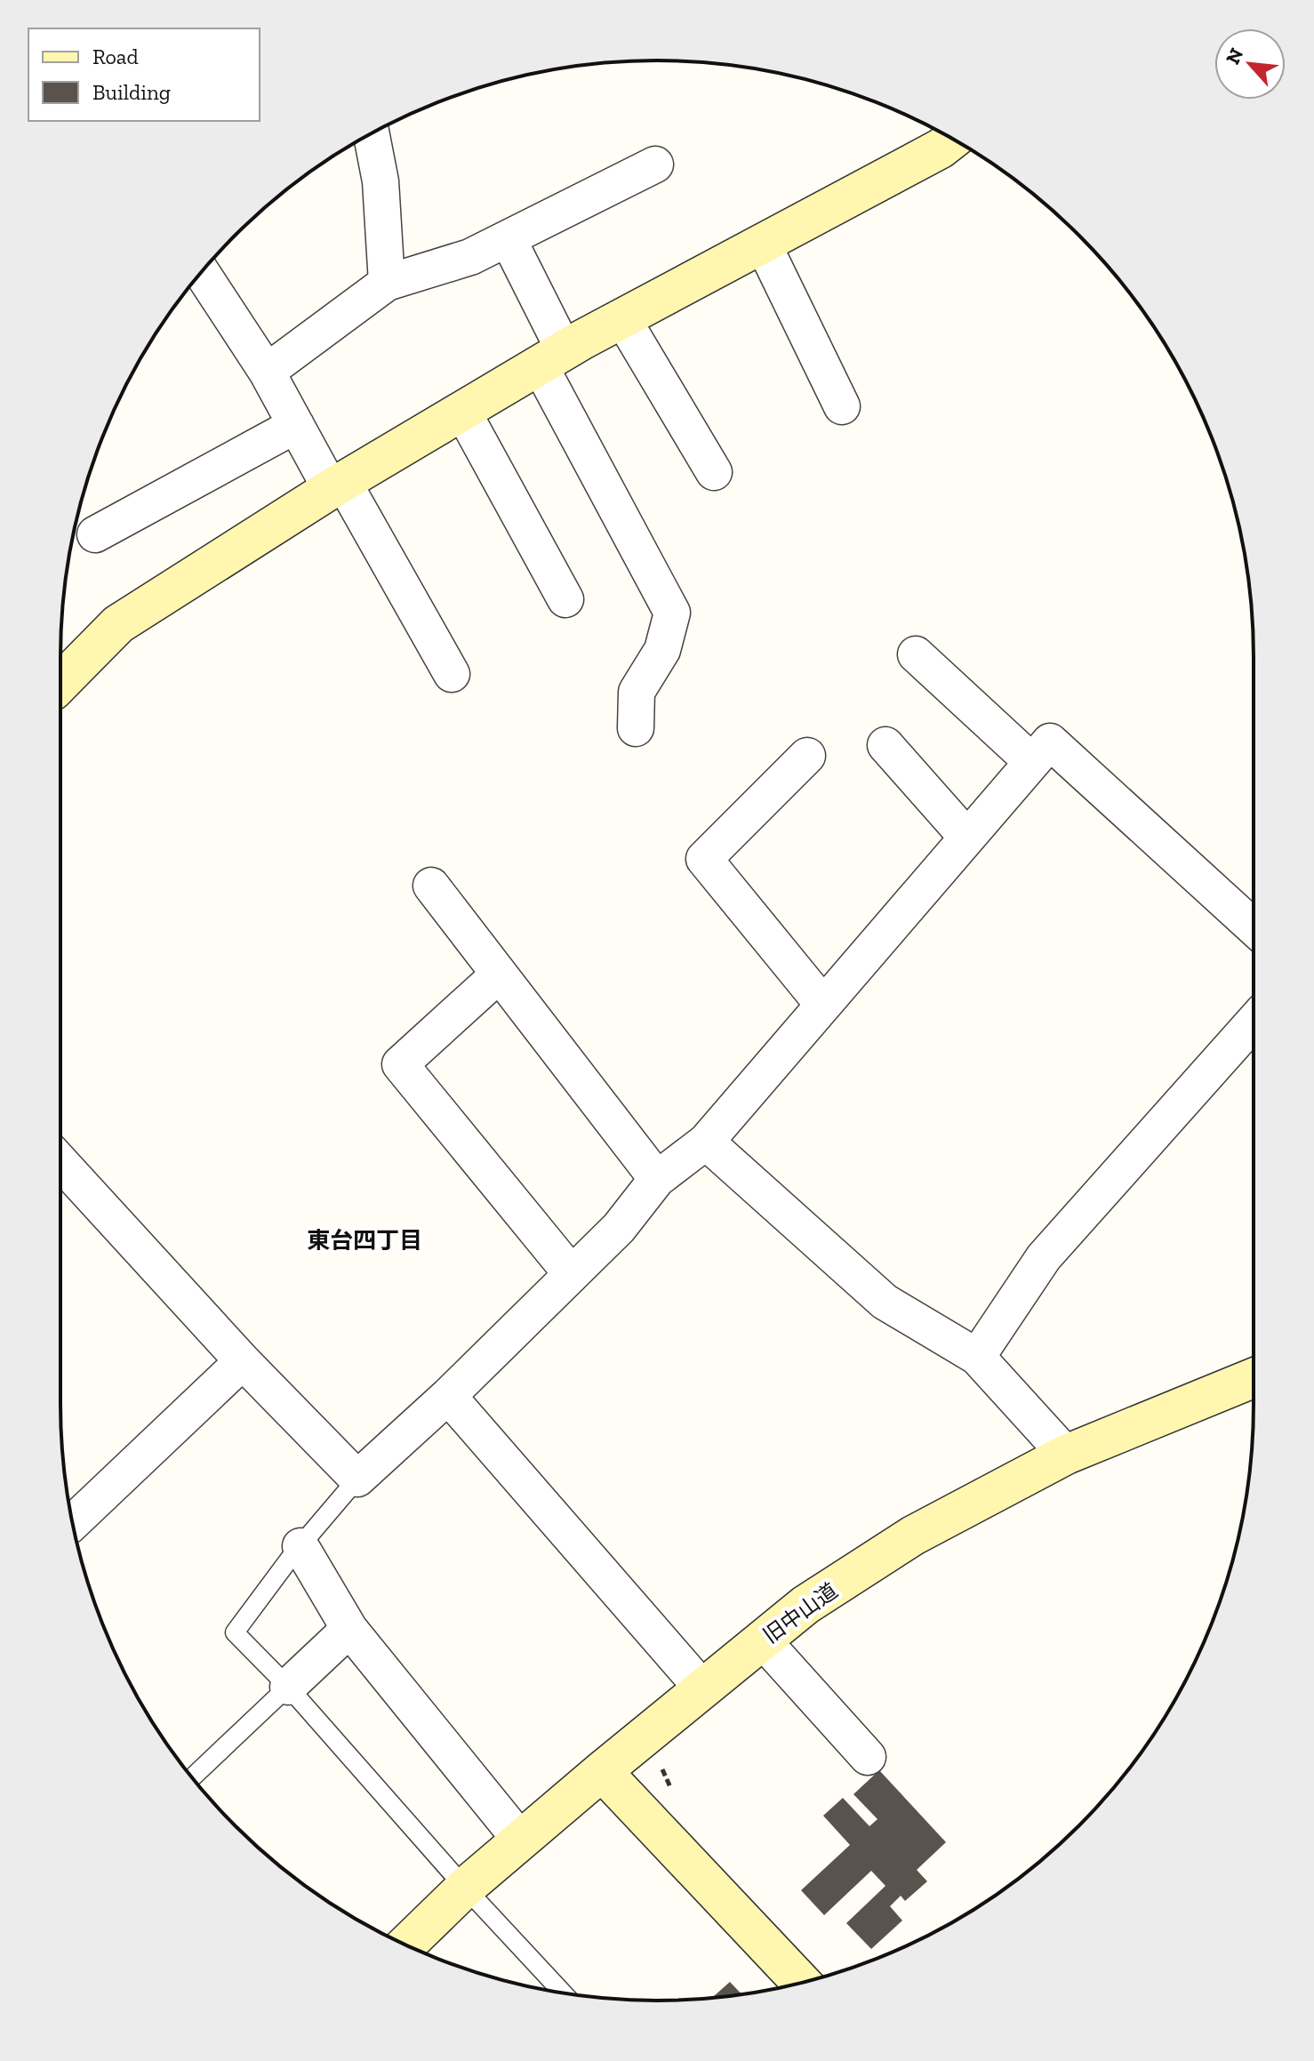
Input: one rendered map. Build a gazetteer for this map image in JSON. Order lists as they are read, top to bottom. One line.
{"streets":{"street":["旧中山道"]},"districts":["東台四丁目"],"legend":["Road","Building"],"north":"top left"}
